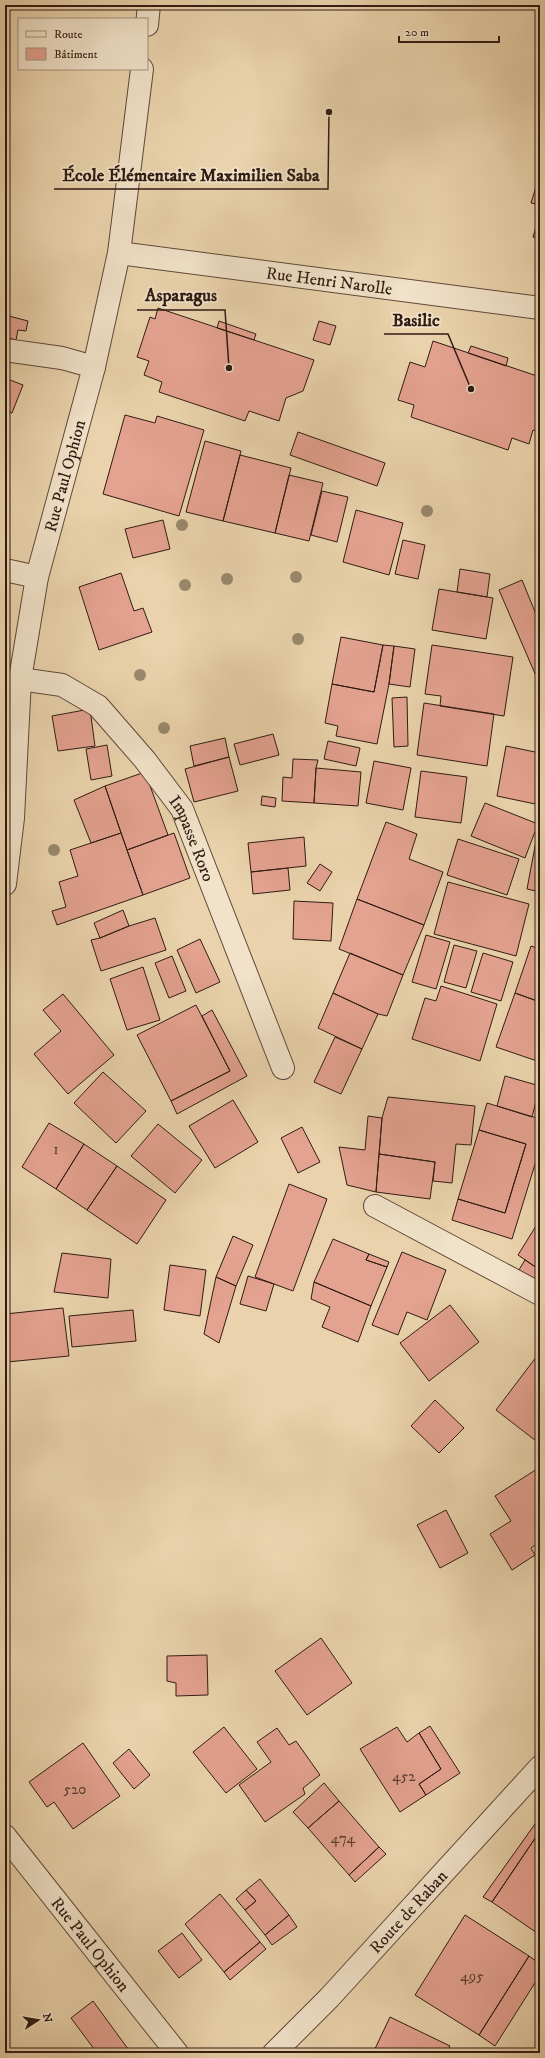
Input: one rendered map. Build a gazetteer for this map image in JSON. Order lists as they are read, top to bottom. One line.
{"streets":{"street":["Rue Henri Narolle","Rue Paul Ophion","Impasse Roro","Route de Raban"]},"crossings":[["Rue Henri Narolle","Rue Paul Ophion"],["Rue Paul Ophion","Impasse Roro"]],"places":["École Élémentaire Maximilien Saba","Asparagus","Basilic"],"house_numbers":["1","452","520","474","495"],"legend":["Route","Bâtiment"],"scale_bar":"20 m","north":"right"}
